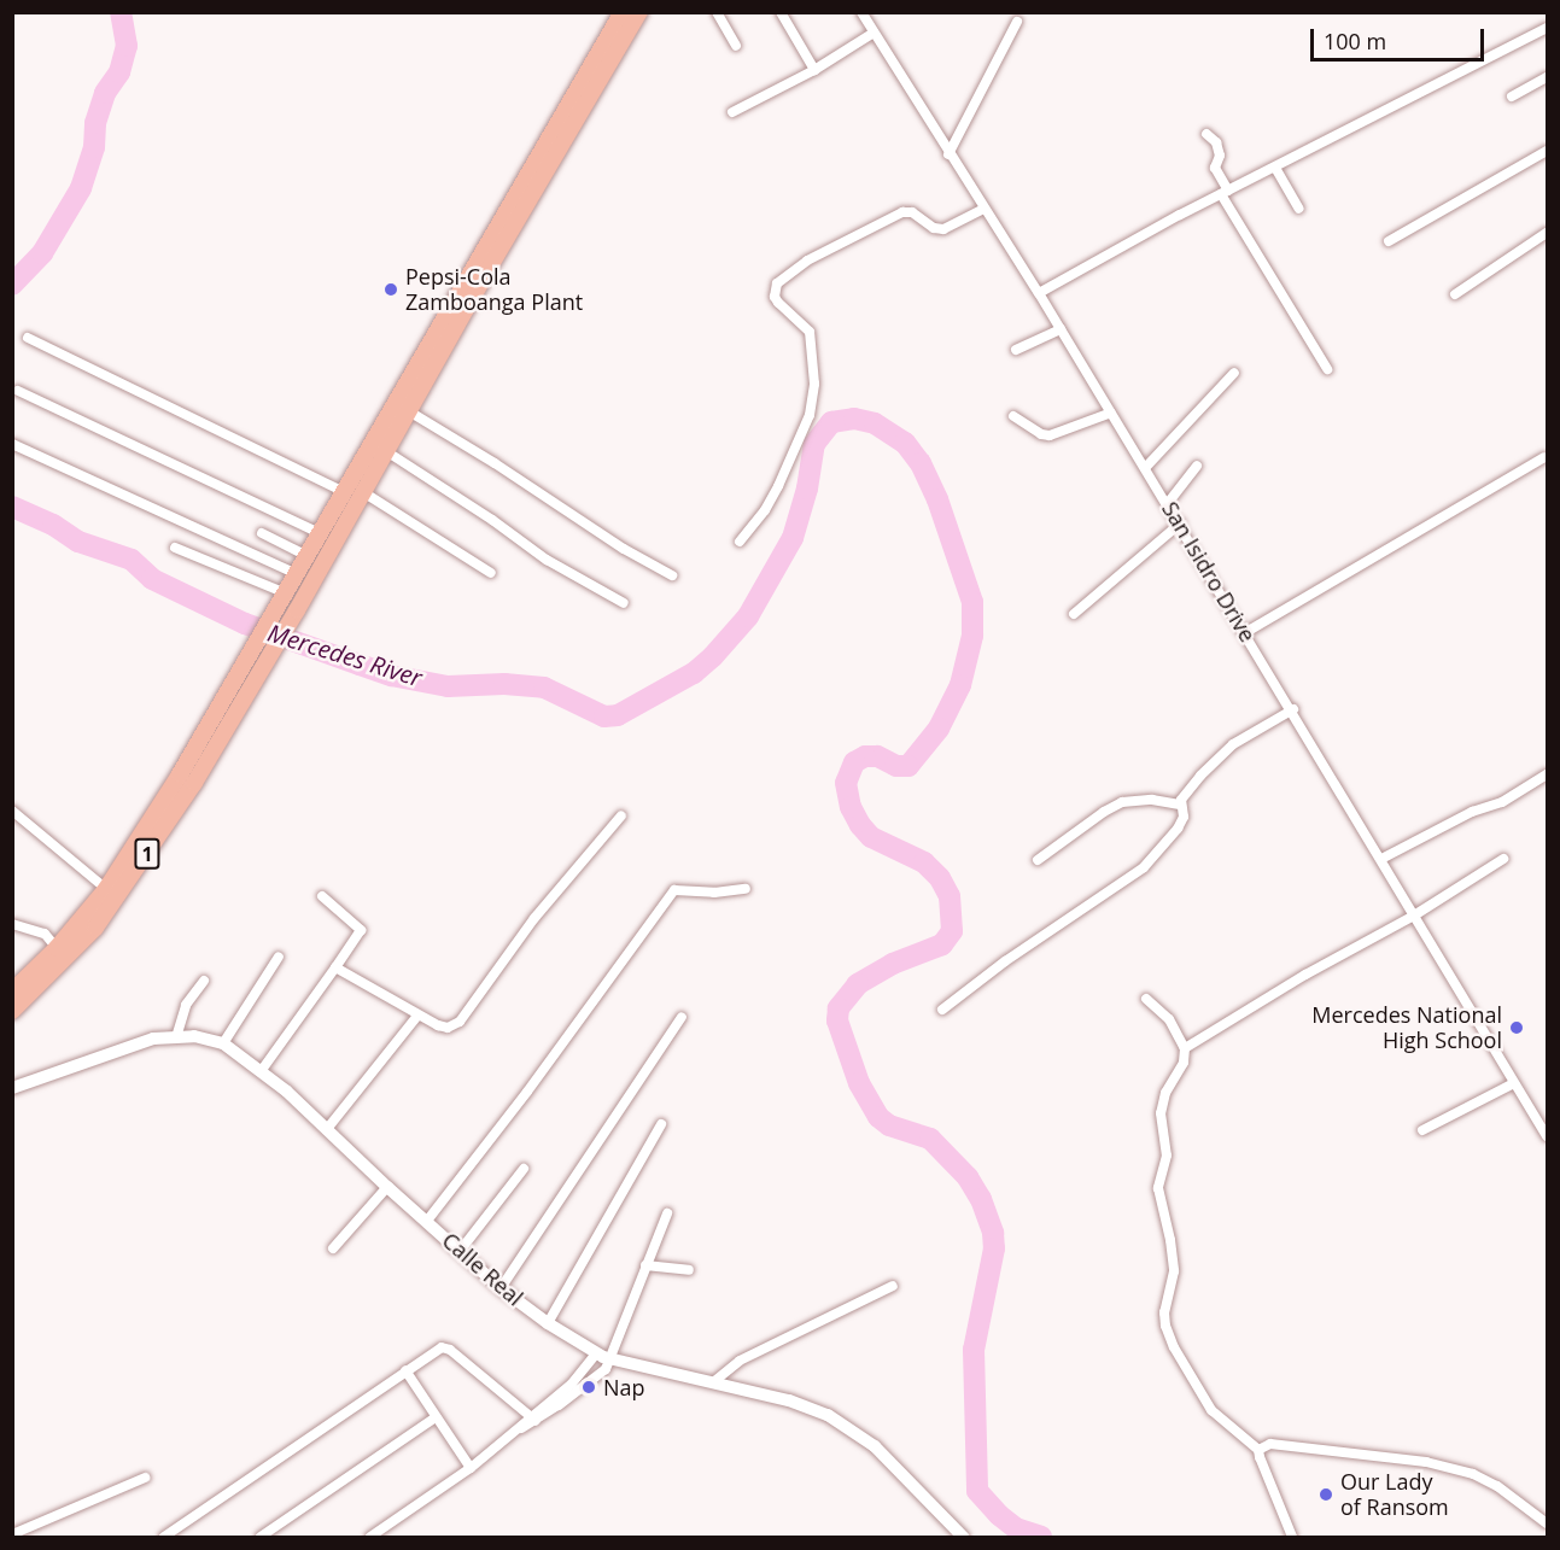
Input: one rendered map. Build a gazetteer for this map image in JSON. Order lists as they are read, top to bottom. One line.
{"streets":{"highway":["1"],"street":["San Isidro Drive","Calle Real"]},"water":["Mercedes River"],"places":["Pepsi-Cola Zamboanga Plant","Mercedes National High School","Nap","Our Lady of Ransom"],"scale_bar":"100 m"}
